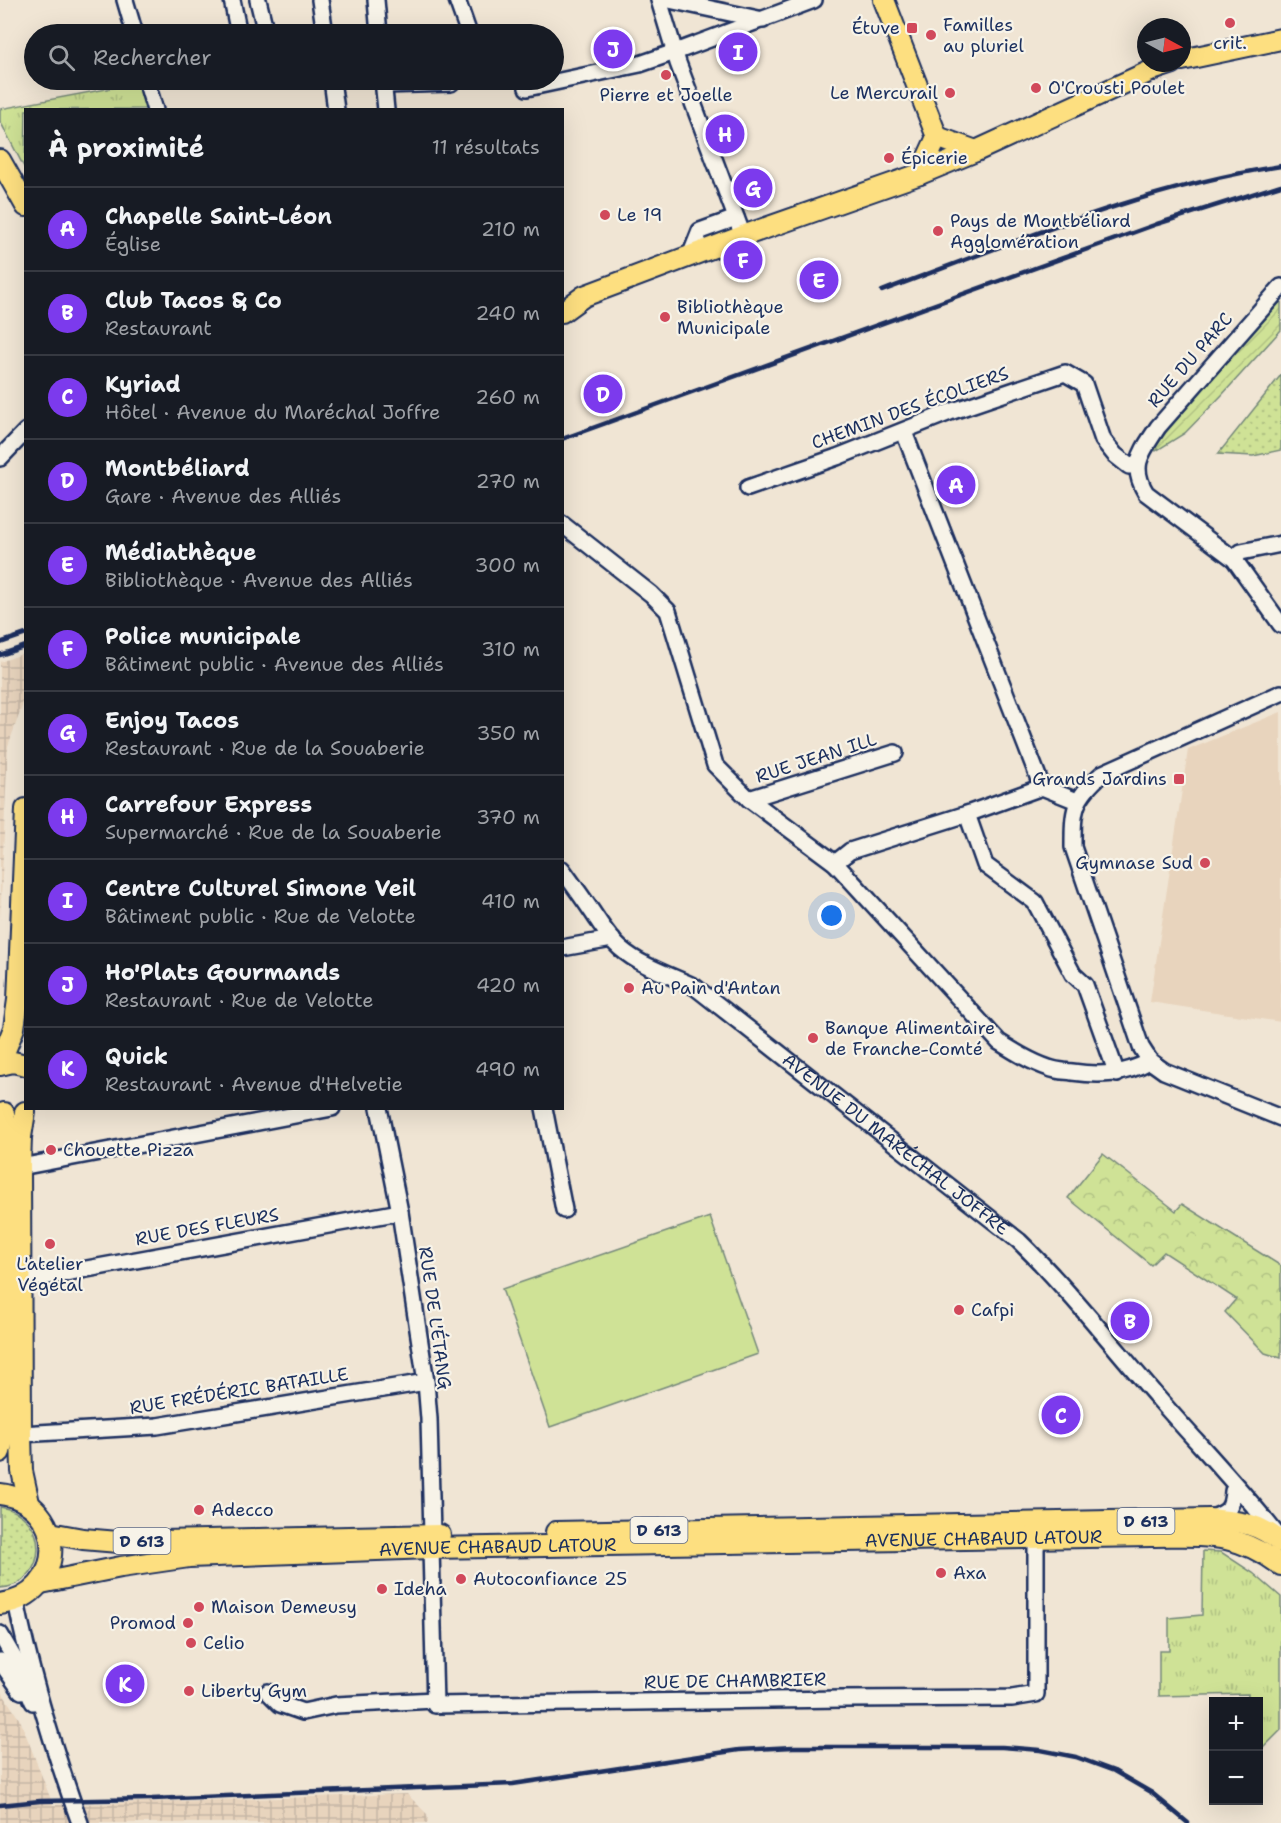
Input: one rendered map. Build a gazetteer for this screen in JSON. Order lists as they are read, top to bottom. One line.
{"streets":{"main road":["D 613","AVENUE CHABAUD LATOUR"],"street":["RUE DU PARC","CHEMIN DES ÉCOLIERS","RUE JEAN ILL","AVENUE DU MARÉCHAL JOFFRE","RUE DES FLEURS","RUE DE L'ÉTANG","RUE FRÉDÉRIC BATAILLE","RUE DE CHAMBRIER"]},"crossings":[["RUE DU PARC","CHEMIN DES ÉCOLIERS"],["AVENUE DU MARÉCHAL JOFFRE","AVENUE CHABAUD LATOUR"],["RUE DES FLEURS","RUE DE L'ÉTANG"],["RUE DE L'ÉTANG","RUE FRÉDÉRIC BATAILLE"],["RUE DE L'ÉTANG","AVENUE CHABAUD LATOUR"],["RUE DE L'ÉTANG","RUE DE CHAMBRIER"],["D 613","AVENUE CHABAUD LATOUR"],["AVENUE CHABAUD LATOUR","RUE DE CHAMBRIER"]],"places":{"other":["crit.","Familles au pluriel","Pierre et Joelle","O'Crousti Poulet","Le Mercurail","Épicerie","Le 19","Pays de Montbéliard Agglomération","Bibliothèque Municipale","Gymnase Sud","Au Pain d'Antan","Banque Alimentaire de Franche-Comté","Chouette Pizza","L'atelier Végétal","Cafpi","Adecco","Axa","Autoconfiance 25","Ideha","Maison Demeusy","Promod","Celio","Liberty Gym"],"transit":["Étuve","Grands Jardins"]},"north":"right","page":{"search":"Rechercher","pins":["J","I","H","G","F","E","D","A","B","C","K"],"heading":["À proximité","11 résultats"],"list":[{"mark":"A","name":"Chapelle Saint-Léon","note":"Église","value":"210 m"},{"mark":"B","name":"Club Tacos & Co","note":"Restaurant","value":"240 m"},{"mark":"C","name":"Kyriad","note":"Hôtel · Avenue du Maréchal Joffre","value":"260 m"},{"mark":"D","name":"Montbéliard","note":"Gare · Avenue des Alliés","value":"270 m"},{"mark":"E","name":"Médiathèque","note":"Bibliothèque · Avenue des Alliés","value":"300 m"},{"mark":"F","name":"Police municipale","note":"Bâtiment public · Avenue des Alliés","value":"310 m"},{"mark":"G","name":"Enjoy Tacos","note":"Restaurant · Rue de la Souaberie","value":"350 m"},{"mark":"H","name":"Carrefour Express","note":"Supermarché · Rue de la Souaberie","value":"370 m"},{"mark":"I","name":"Centre Culturel Simone Veil","note":"Bâtiment public · Rue de Velotte","value":"410 m"},{"mark":"J","name":"Ho'Plats Gourmands","note":"Restaurant · Rue de Velotte","value":"420 m"},{"mark":"K","name":"Quick","note":"Restaurant · Avenue d'Helvetie","value":"490 m"}],"map_buttons":["+","−"]}}
